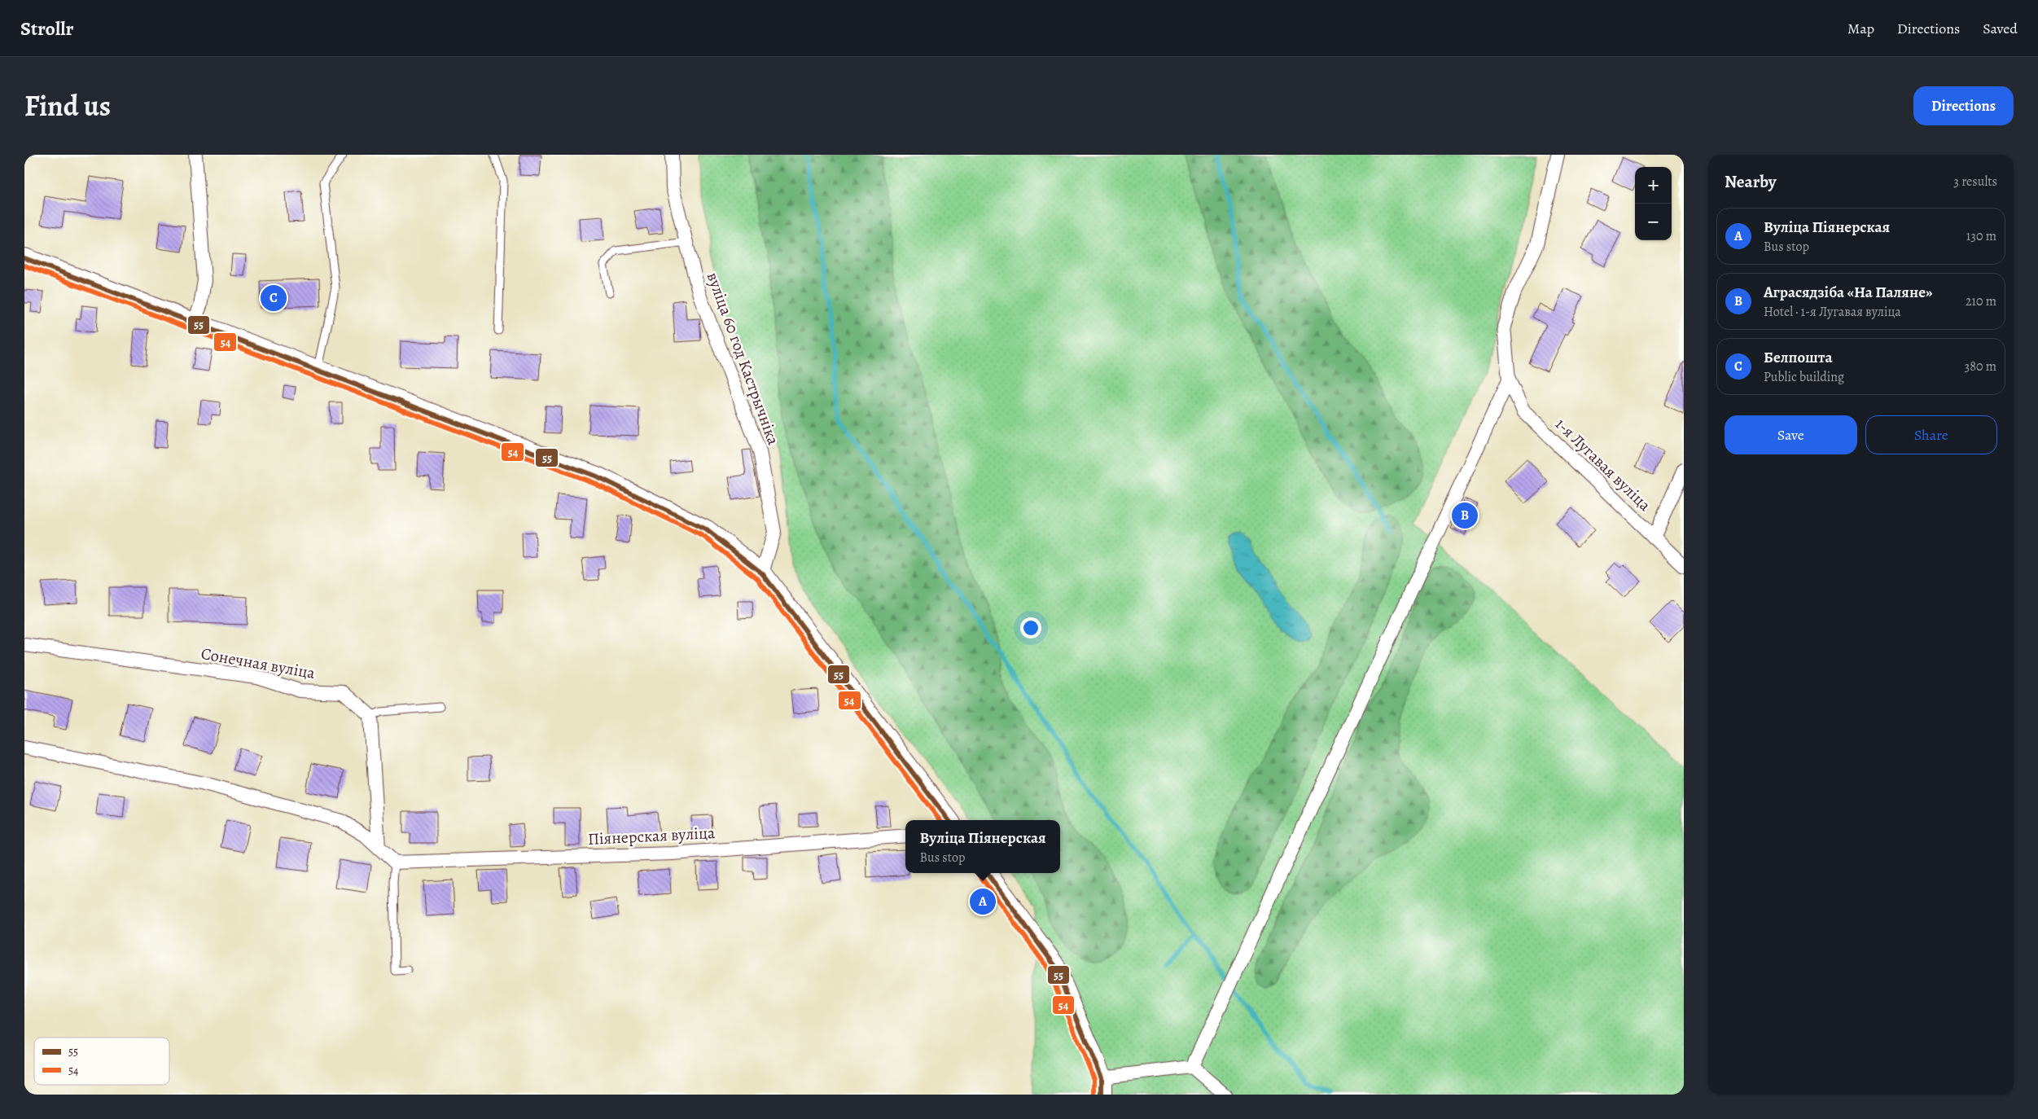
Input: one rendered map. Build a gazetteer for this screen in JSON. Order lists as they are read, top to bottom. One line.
{"streets":{"street":["вуліца 60 год Кастрычніка","1-я Лугавая вуліца","Сонечная вуліца","Піянерская вуліца"]},"lines":["transit line 55","transit line 54"],"legend":["55","54"],"page":{"header":"Strollr","nav":["Map","Directions","Saved"],"title":"Find us","buttons":["Directions",["Save","Share"]],"heading":["Nearby","3 results"],"map_buttons":["+","−"],"list":[{"mark":"A","name":"Вуліца Піянерская","note":"Bus stop","value":"130 m"},{"mark":"B","name":"Аграсядзіба «На Паляне»","note":"Hotel · 1-я Лугавая вуліца","value":"210 m"},{"mark":"C","name":"Белпошта","note":"Public building","value":"380 m"}],"pins":["C","B","A"],"popup":["Вуліца Піянерская","Bus stop"]}}
